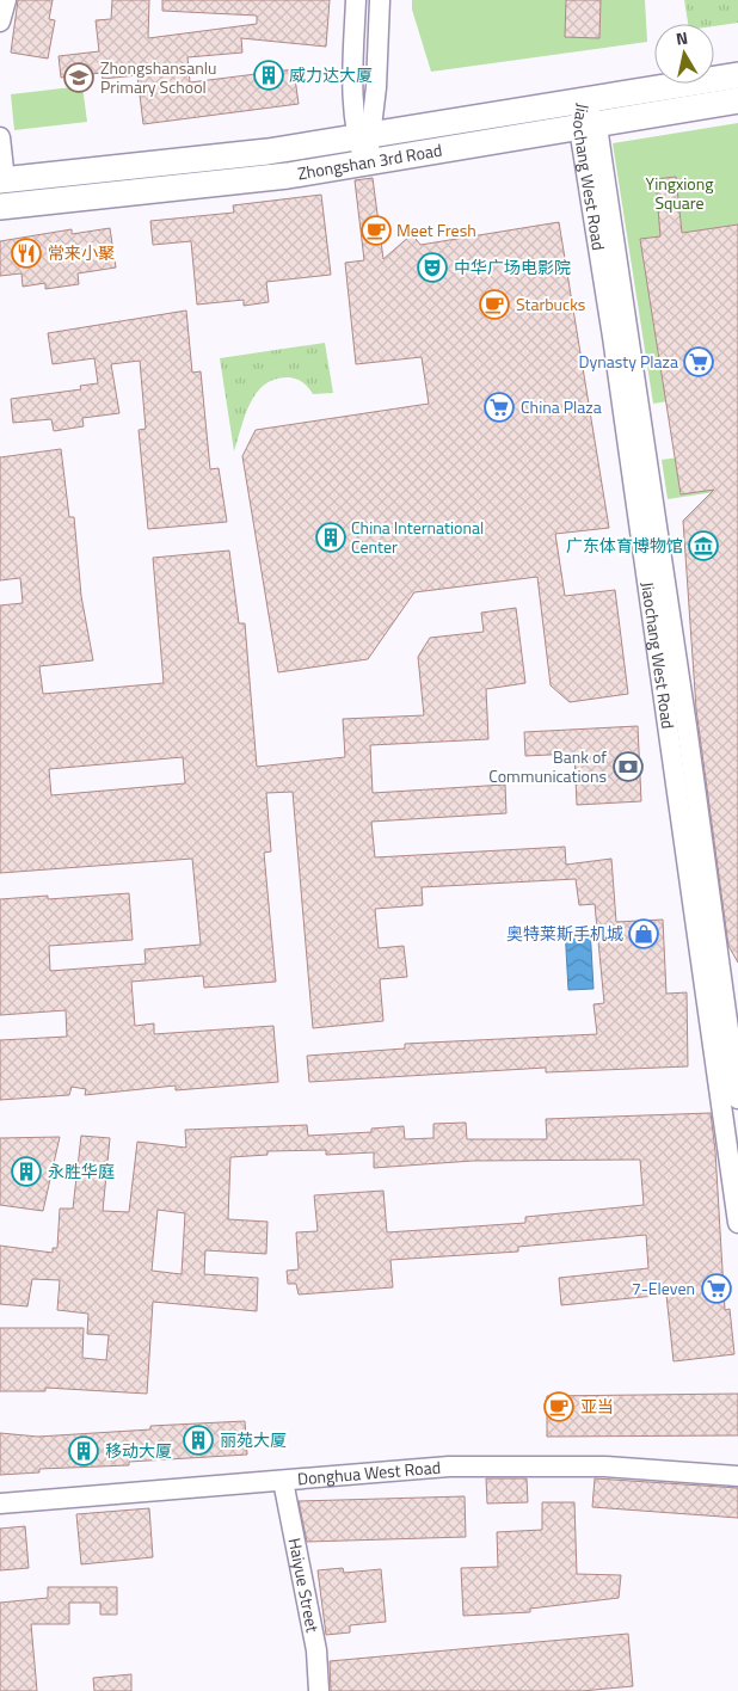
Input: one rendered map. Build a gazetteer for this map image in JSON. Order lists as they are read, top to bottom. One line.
{"streets":{"main road":["Zhongshan 3rd Road"],"street":["Jiaochang West Road","Donghua West Road","Haiyue Street"]},"crossings":[["Zhongshan 3rd Road","Jiaochang West Road"],["Donghua West Road","Haiyue Street"]],"parks":["Yingxiong Square"],"places":{"building":["威力达大厦","China International Center","永胜华庭","丽苑大厦","移动大厦"],"school or university":["Zhongshansanlu Primary School"],"cafe":["Meet Fresh","Starbucks","亚当"],"restaurant":["常来小聚"],"theatre":["中华广场电影院"],"supermarket":["Dynasty Plaza","China Plaza","7-Eleven"],"museum":["广东体育博物馆"],"bank":["Bank of Communications"],"shop":["奥特莱斯手机城"]},"north":"top"}
